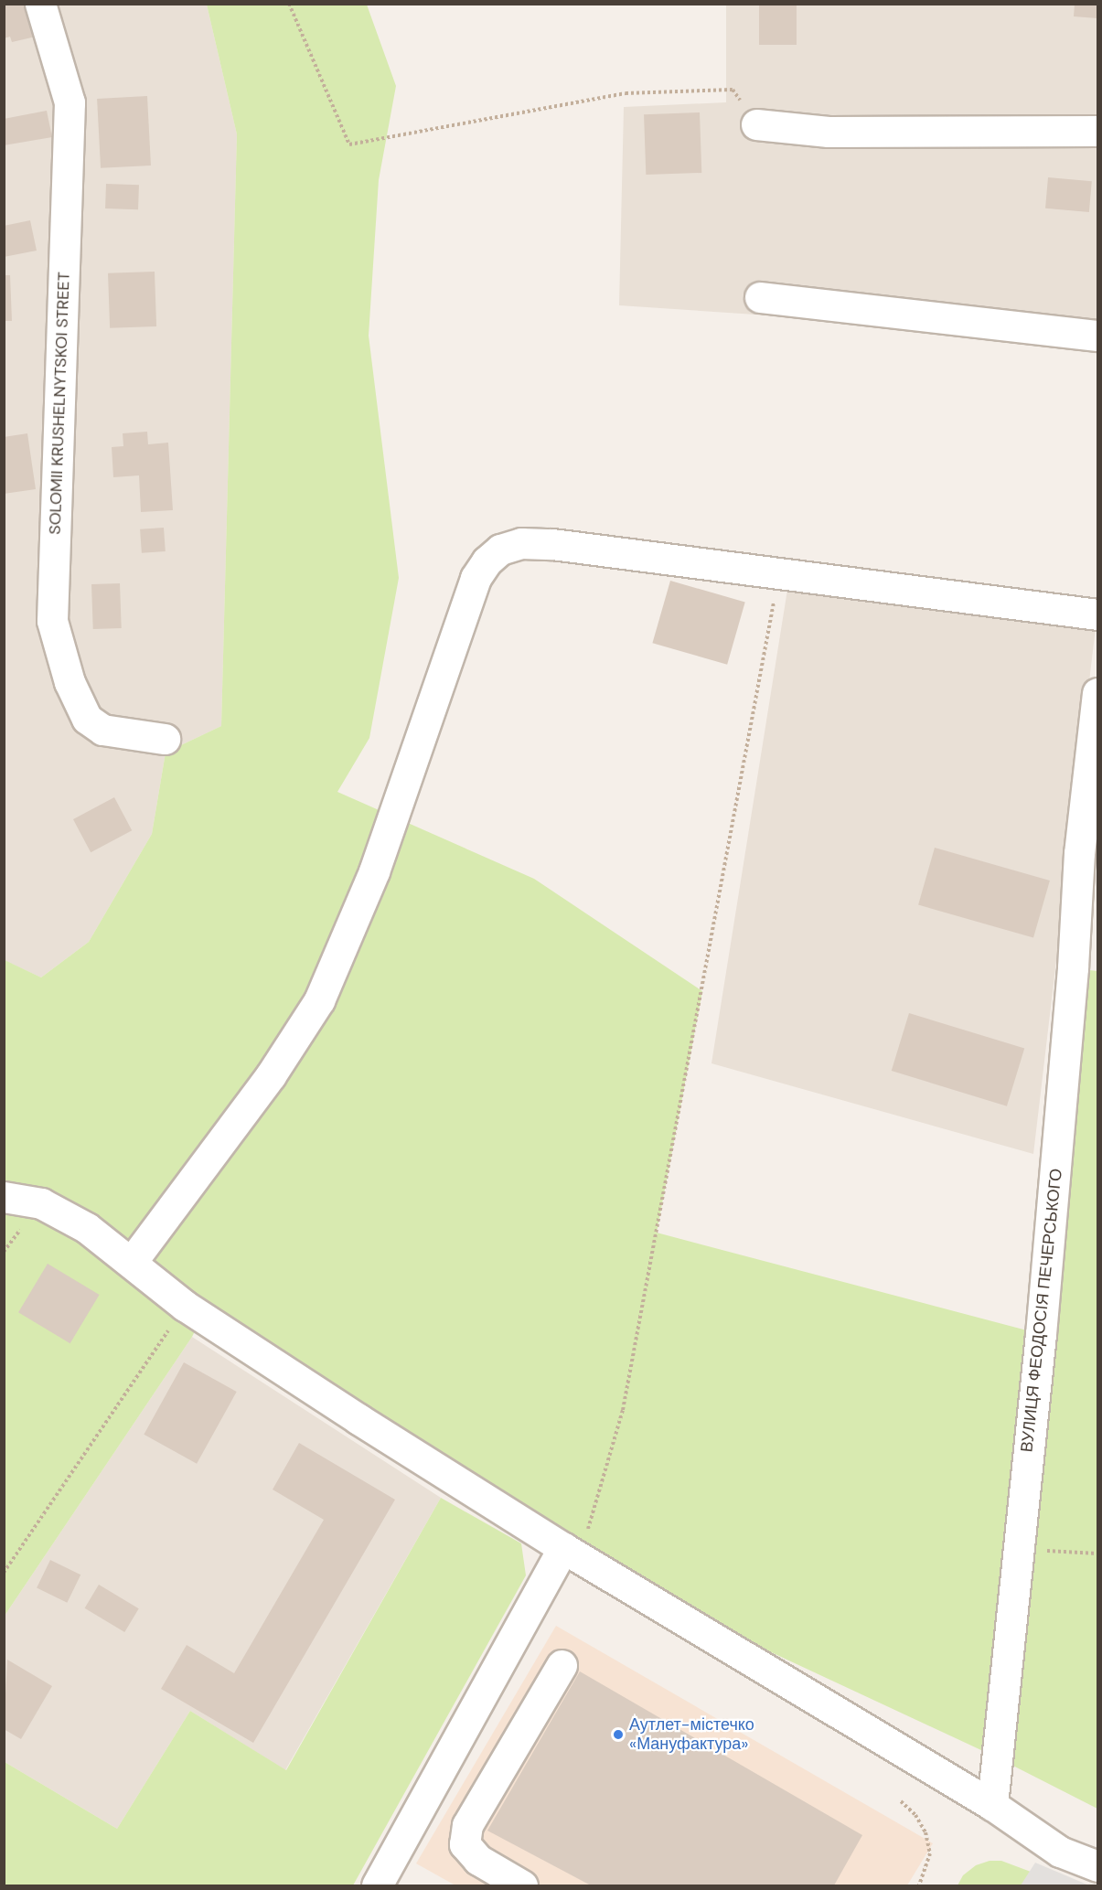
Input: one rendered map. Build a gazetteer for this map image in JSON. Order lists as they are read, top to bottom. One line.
{"streets":{"street":["SOLOMII KRUSHELNYTSKOI STREET","ВУЛИЦЯ ФЕОДОСІЯ ПЕЧЕРСЬКОГО"]},"places":["Аутлет-містечко «Мануфактура»"]}
